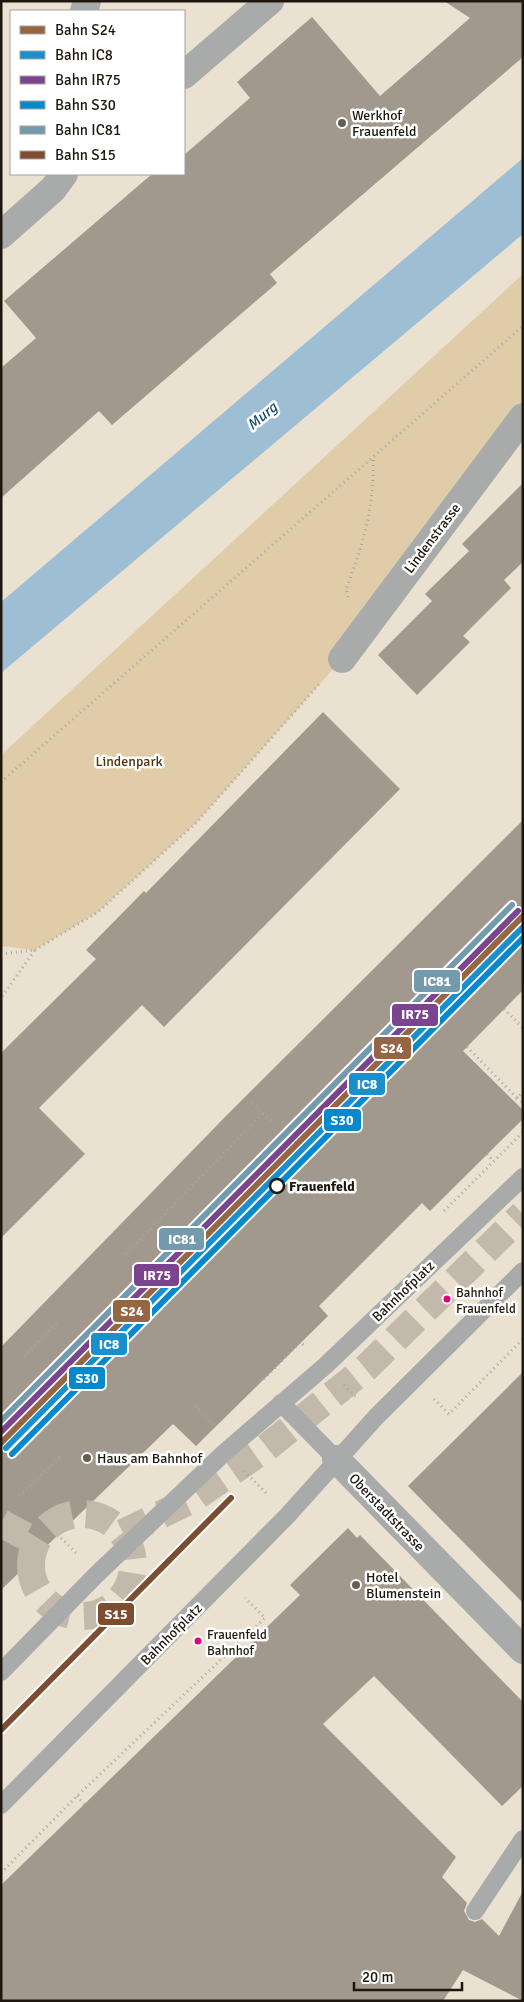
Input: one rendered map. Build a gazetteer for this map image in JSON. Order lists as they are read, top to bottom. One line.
{"streets":{"street":["Lindenstrasse","Oberstadtstrasse"],"lane":["Bahnhofplatz"]},"crossings":[["Bahnhofplatz","Oberstadtstrasse"]],"water":["Murg"],"parks":["Lindenpark"],"places":["Werkhof Frauenfeld","Frauenfeld","Bahnhof Frauenfeld","Haus am Bahnhof","Hotel Blumenstein","Frauenfeld Bahnhof"],"lines":["rail line IC81","rail line IR75","rail line S24","rail line IC8","rail line S30","rail line S15"],"legend":["Bahn S24","Bahn IC8","Bahn IR75","Bahn S30","Bahn IC81","Bahn S15"],"scale_bar":"20 m"}
